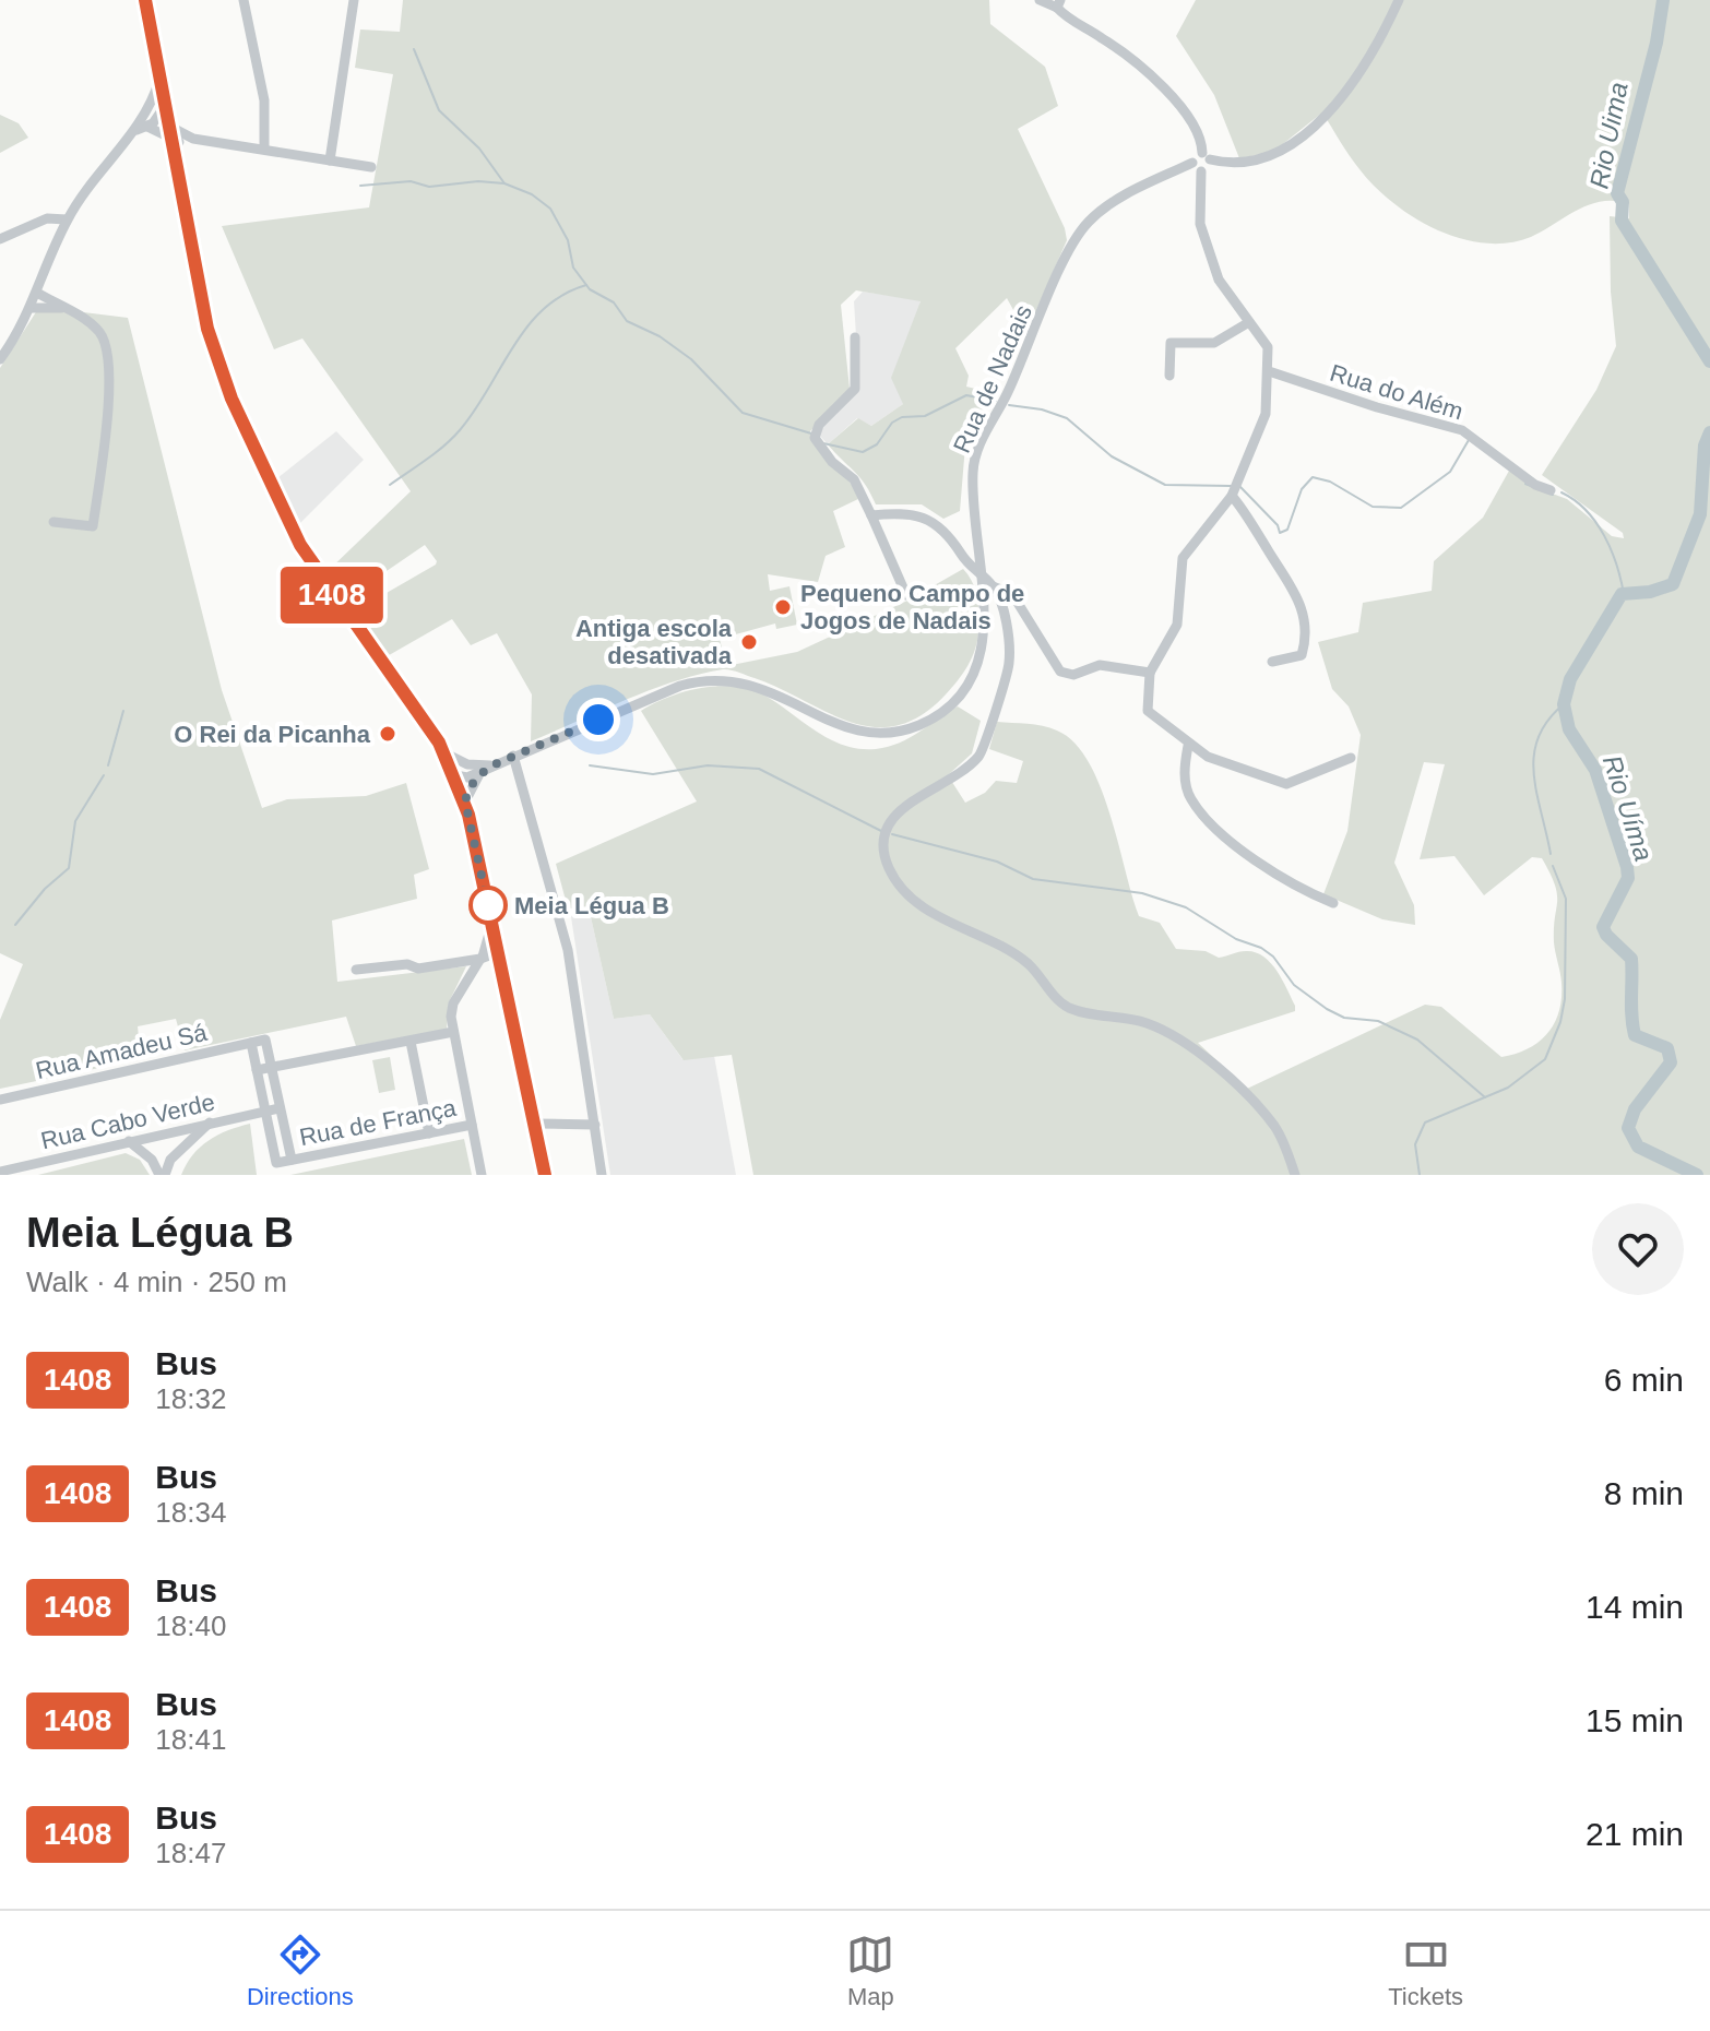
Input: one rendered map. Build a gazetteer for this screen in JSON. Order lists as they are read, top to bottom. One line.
{"streets":{"street":["Rua de Nadais","Rua do Além","Rua Amadeu Sá","Rua Cabo Verde","Rua de França"]},"water":["Rio Uima","Rio Uíma"],"places":["Pequeno Campo de Jogos de Nadais","Antiga escola desativada","O Rei da Picanha","Meia Légua B"],"lines":["bus line 1408"],"page":{"on_map":"1408","heading":["Meia Légua B","Walk · 4 min · 250 m"],"list":[{"mark":"1408","name":"Bus","note":"18:32","value":"6 min"},{"mark":"1408","name":"Bus","note":"18:34","value":"8 min"},{"mark":"1408","name":"Bus","note":"18:40","value":"14 min"},{"mark":"1408","name":"Bus","note":"18:41","value":"15 min"},{"mark":"1408","name":"Bus","note":"18:47","value":"21 min"}],"tabs":["Directions","Map","Tickets"]}}
